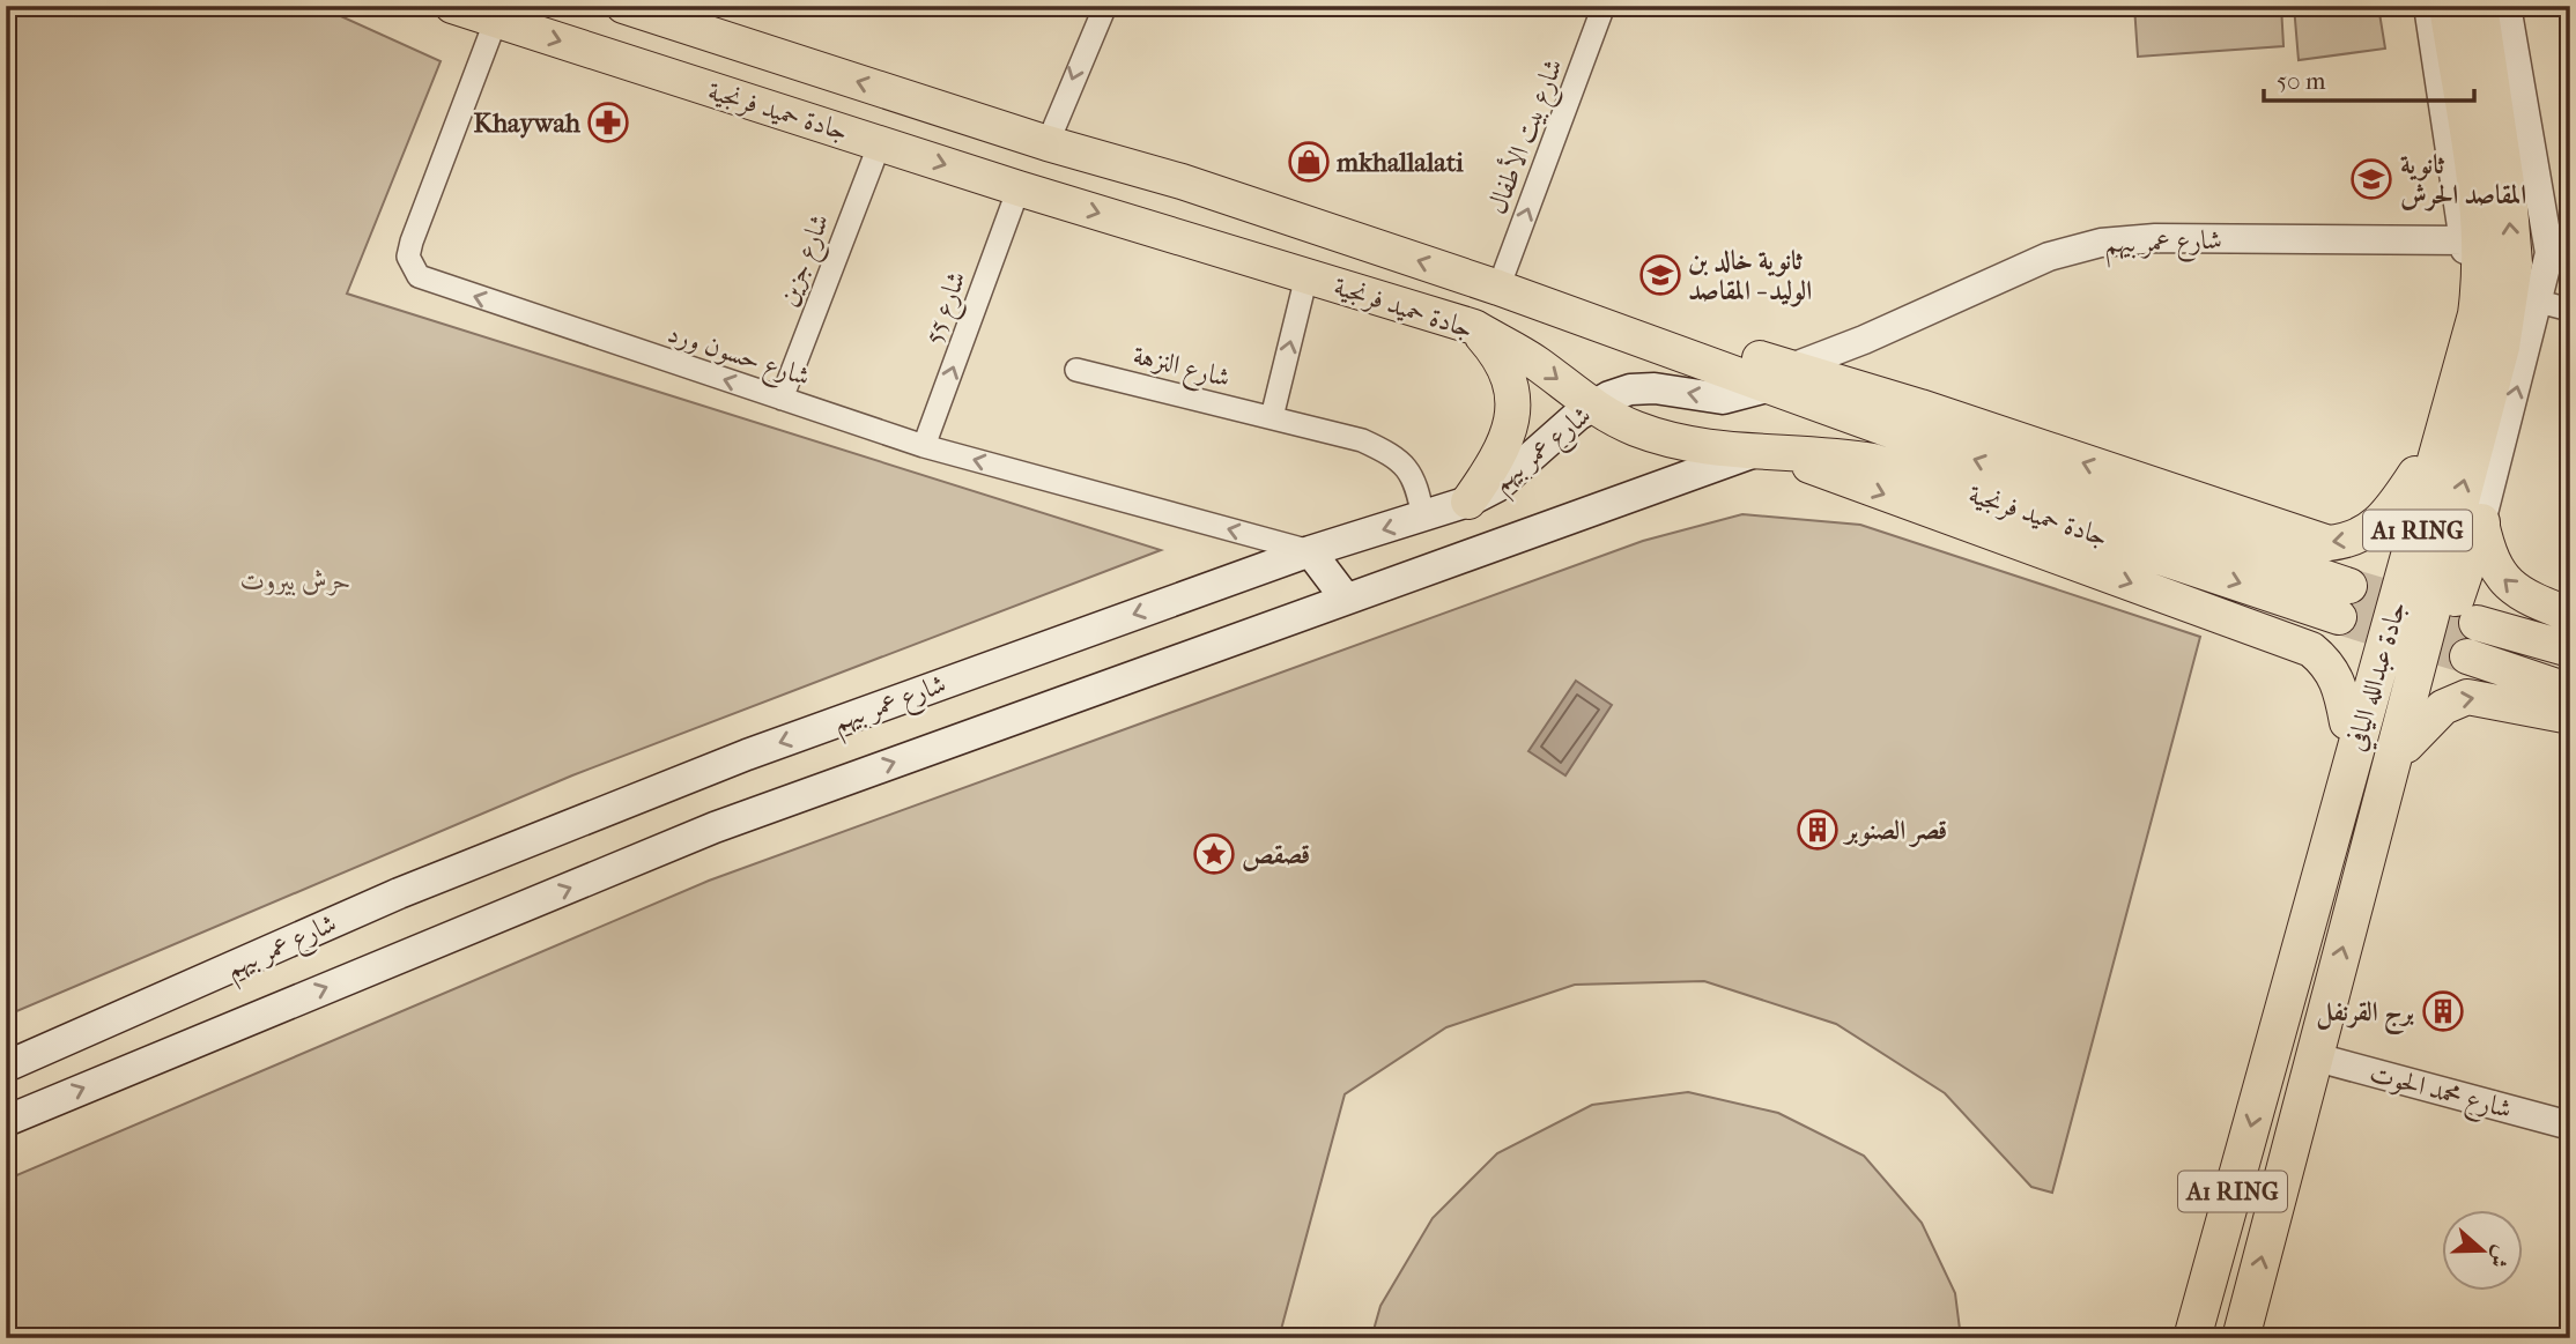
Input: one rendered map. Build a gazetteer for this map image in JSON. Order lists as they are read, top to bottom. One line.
{"streets":{"highway":["A1 RING","جادة عبدالله اليافي"],"main road":["جادة حميد فرنجية","شارع عمر بيهم"],"street":["شارع بيت الأطفال","شارع جزين","شارع 55","شارع حسون ورد","شارع النزهة","شارع محمد الحوت"]},"crossings":[["جادة حميد فرنجية","شارع بيت الأطفال"],["جادة حميد فرنجية","شارع عمر بيهم"],["جادة حميد فرنجية","شارع جزين"],["جادة حميد فرنجية","شارع 55"],["جادة حميد فرنجية","شارع حسون ورد"],["شارع عمر بيهم","شارع حسون ورد"],["شارع عمر بيهم","شارع النزهة"],["شارع جزين","شارع حسون ورد"],["شارع 55","شارع حسون ورد"],["جادة عبدالله اليافي","شارع محمد الحوت"]],"one_way":["شارع بيت الأطفال","شارع 55"],"parks":["حرش بيروت"],"places":{"pharmacy":["Khaywah"],"shop":["mkhallalati"],"school or university":["ثانوية المقاصد الحرش","ثانوية خالد بن الوليد - المقاصد"],"building":["قصر الصنوبر","برج القرنفل"],"place":["قصقص"]},"scale_bar":"50 m","north":"right"}
